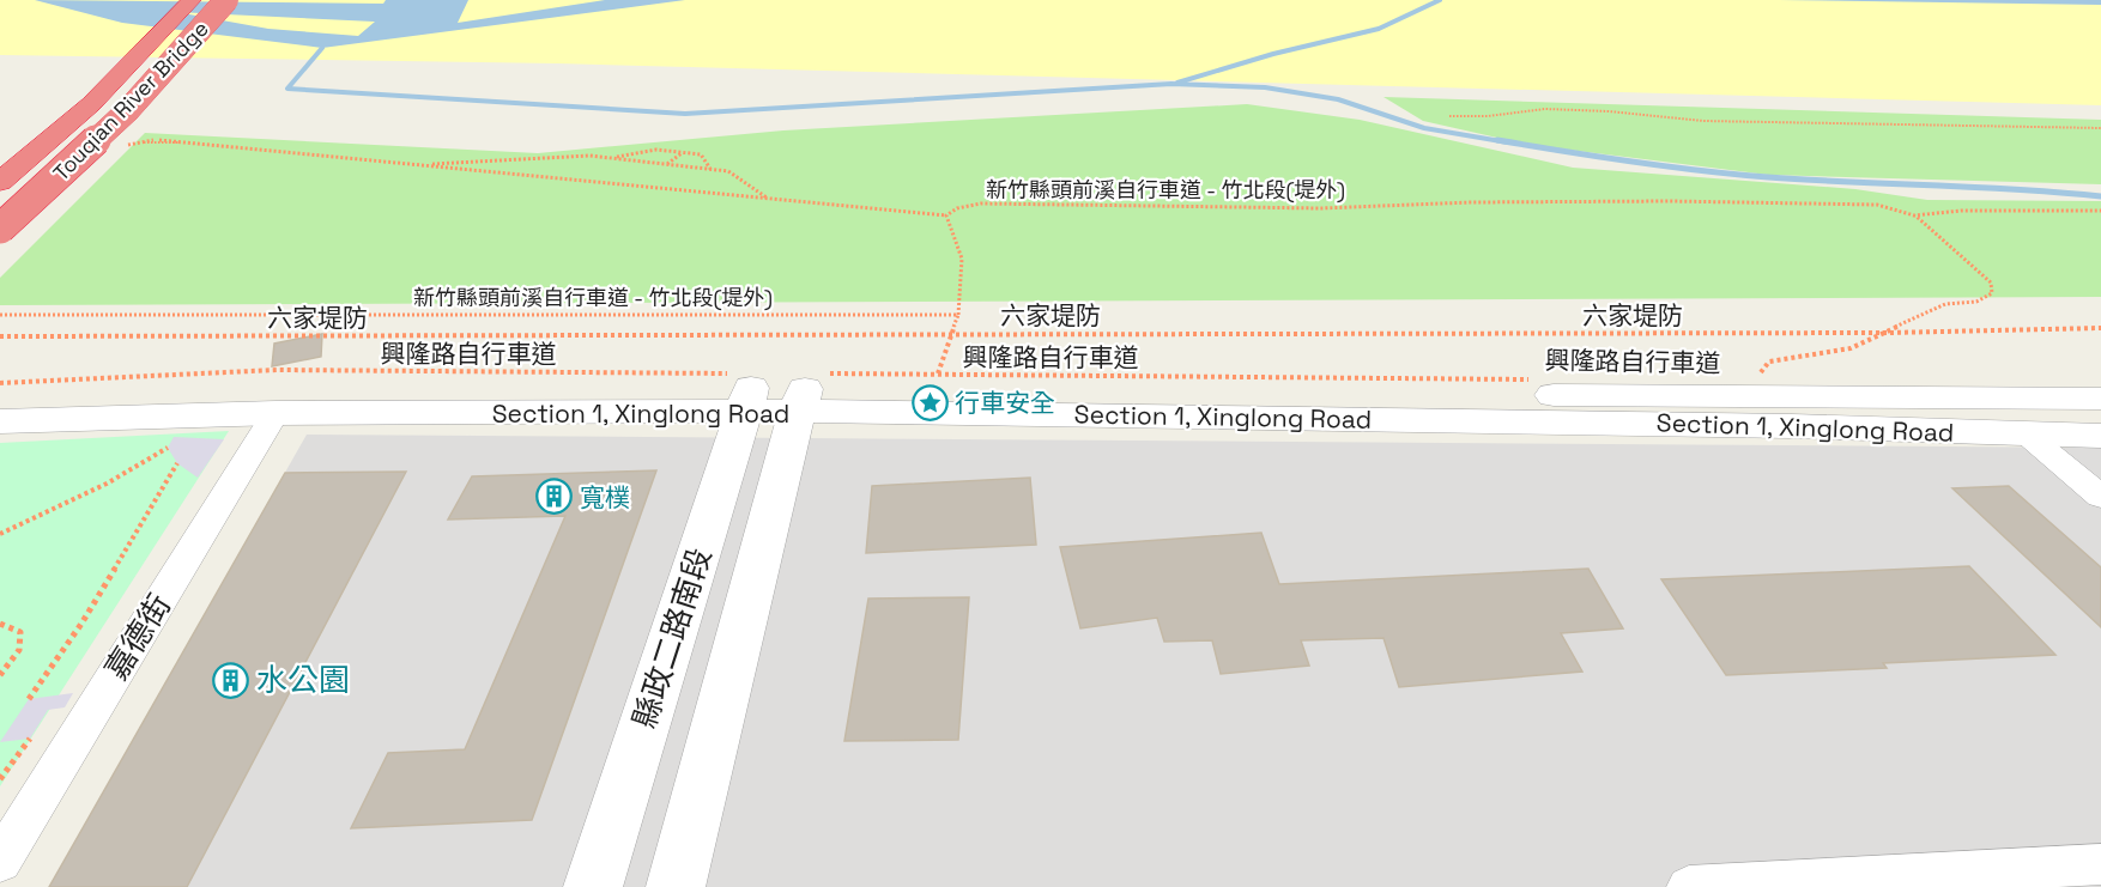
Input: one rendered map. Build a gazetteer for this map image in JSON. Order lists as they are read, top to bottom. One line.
{"streets":{"highway":["Touqian River Bridge"],"street":["Section 1, Xinglong Road","嘉德街","縣政二路南段"],"path":["新竹縣頭前溪自行車道 - 竹北段(堤外)","六家堤防","興隆路自行車道"]},"crossings":[["興隆路自行車道","Section 1, Xinglong Road"],["興隆路自行車道","縣政二路南段"],["Section 1, Xinglong Road","嘉德街"],["Section 1, Xinglong Road","縣政二路南段"]],"places":{"place":["行車安全"],"building":["寬樸","水公園"]}}
